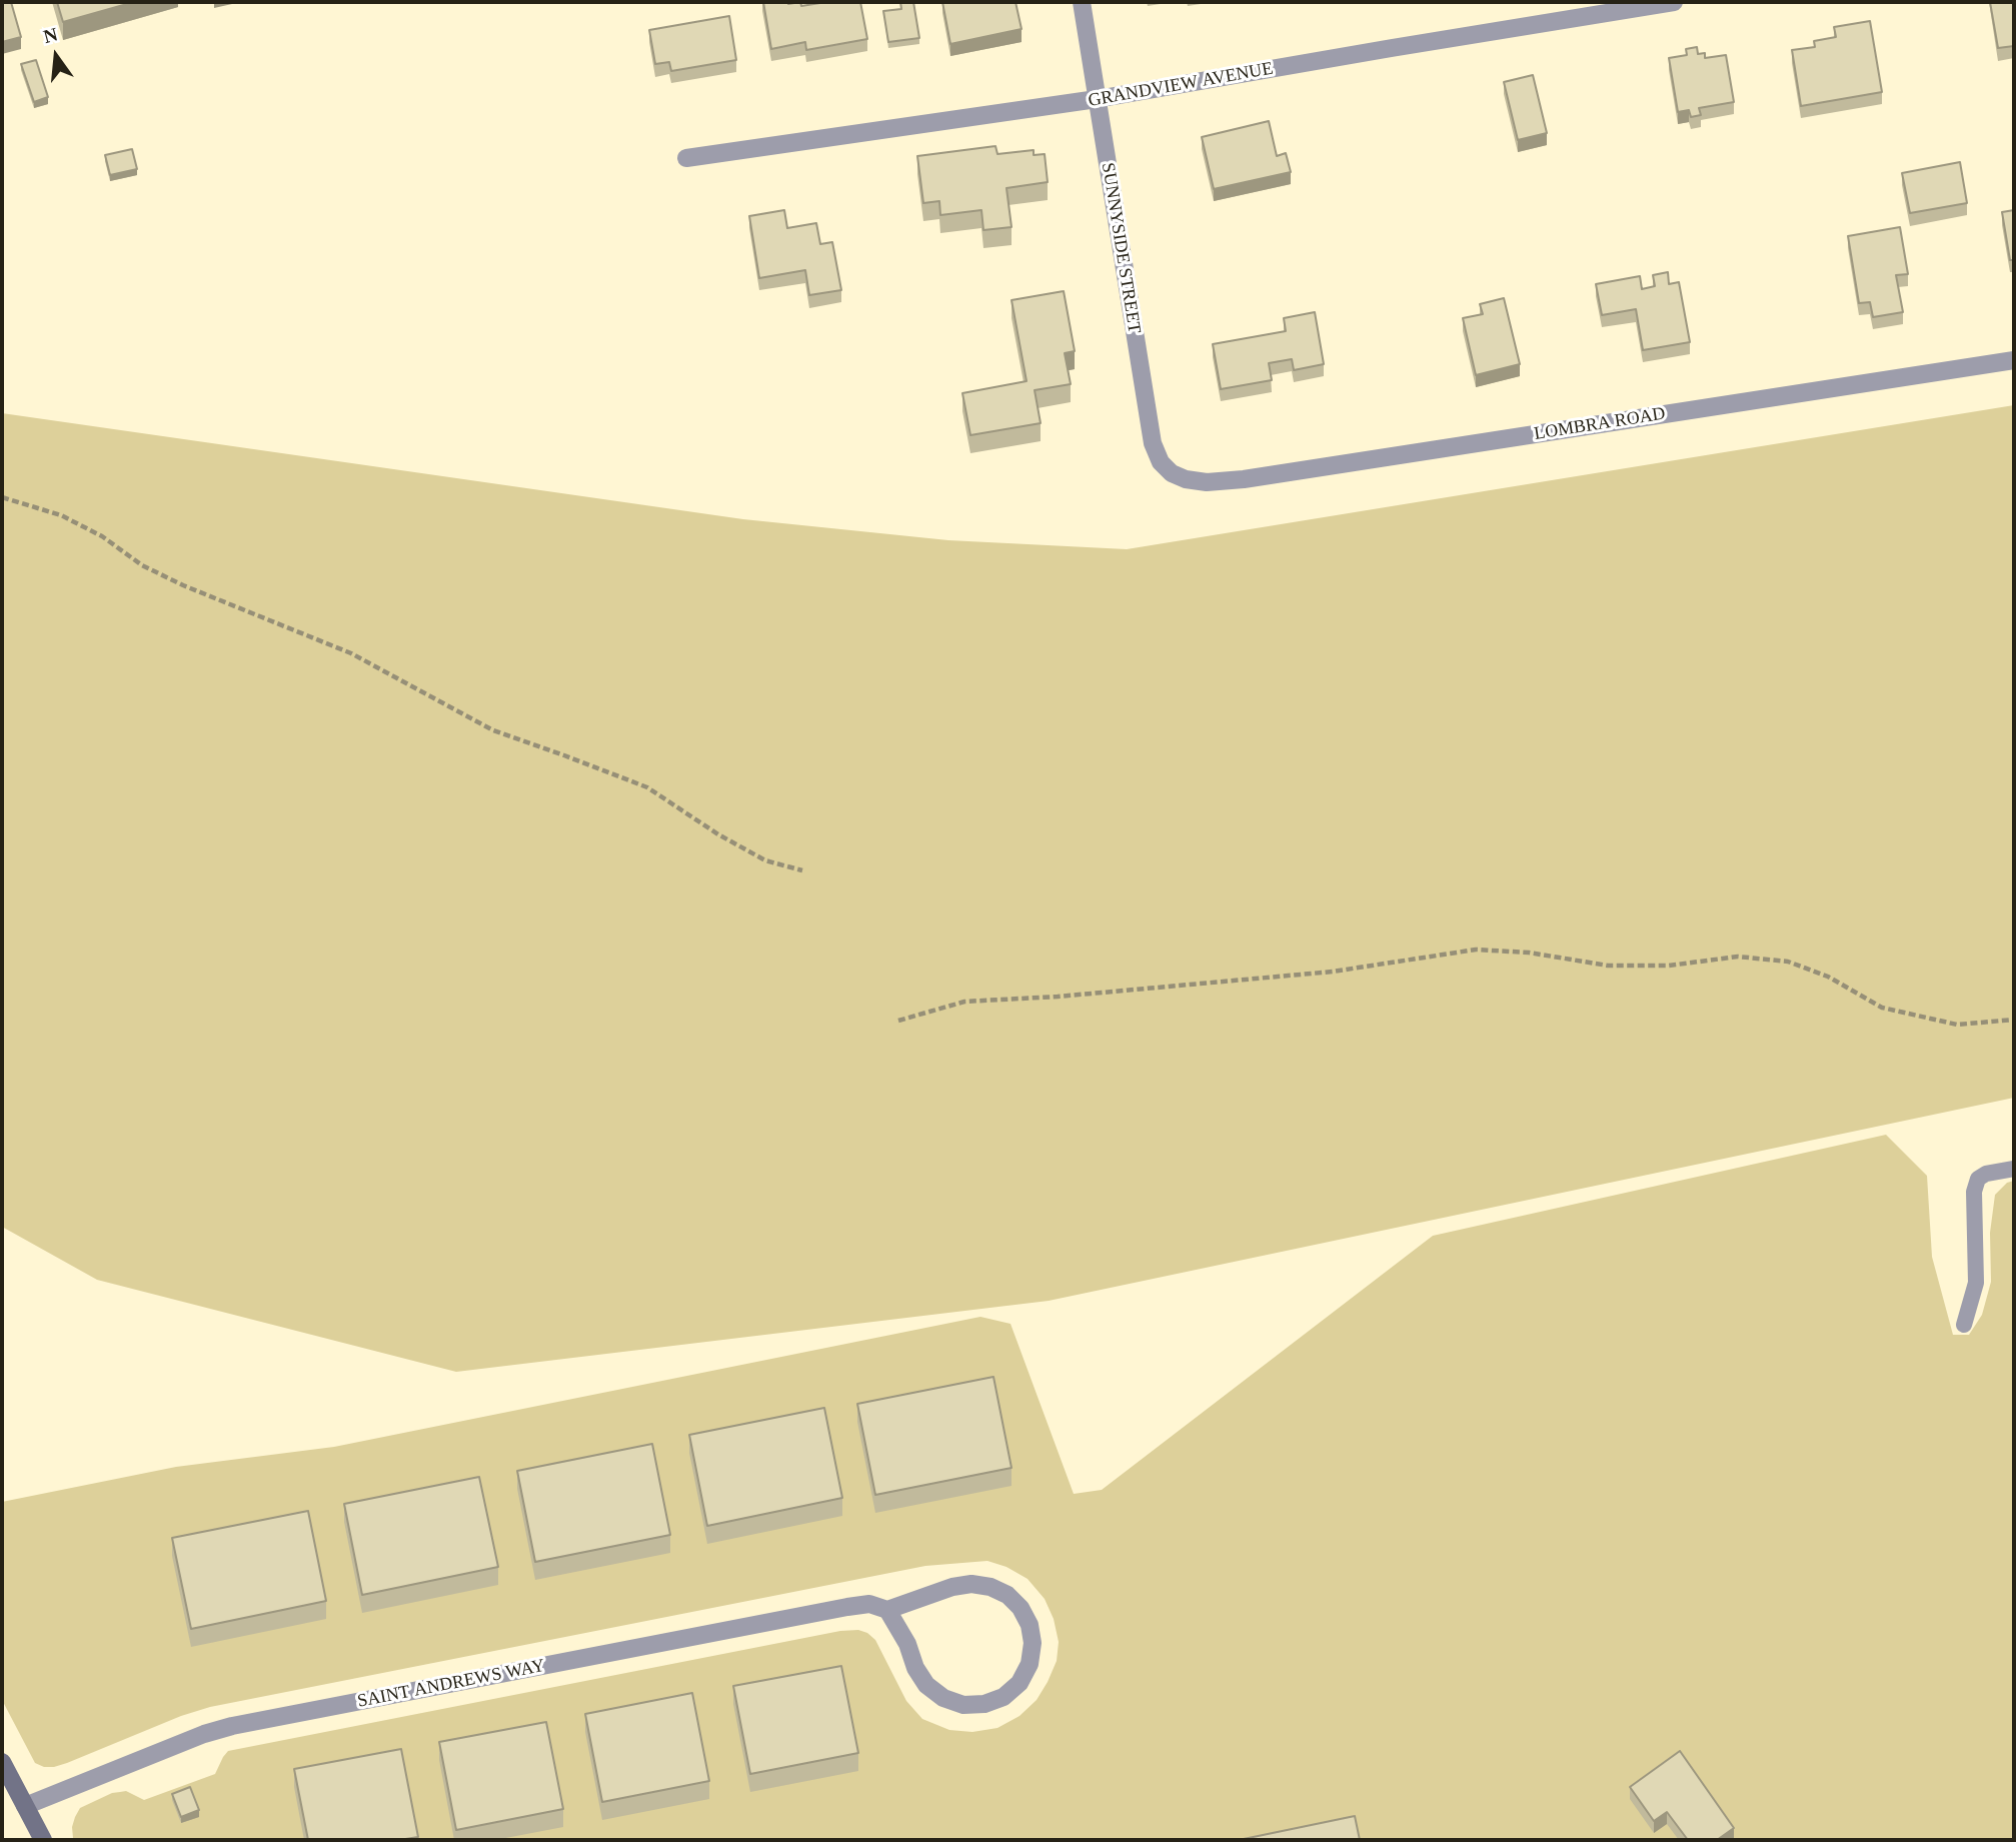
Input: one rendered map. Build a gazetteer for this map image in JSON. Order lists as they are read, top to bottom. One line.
{"streets":{"street":["GRANDVIEW AVENUE","SUNNYSIDE STREET","LOMBRA ROAD","SAINT ANDREWS WAY"]},"crossings":[["GRANDVIEW AVENUE","SUNNYSIDE STREET"],["SUNNYSIDE STREET","LOMBRA ROAD"]],"north":"top"}
